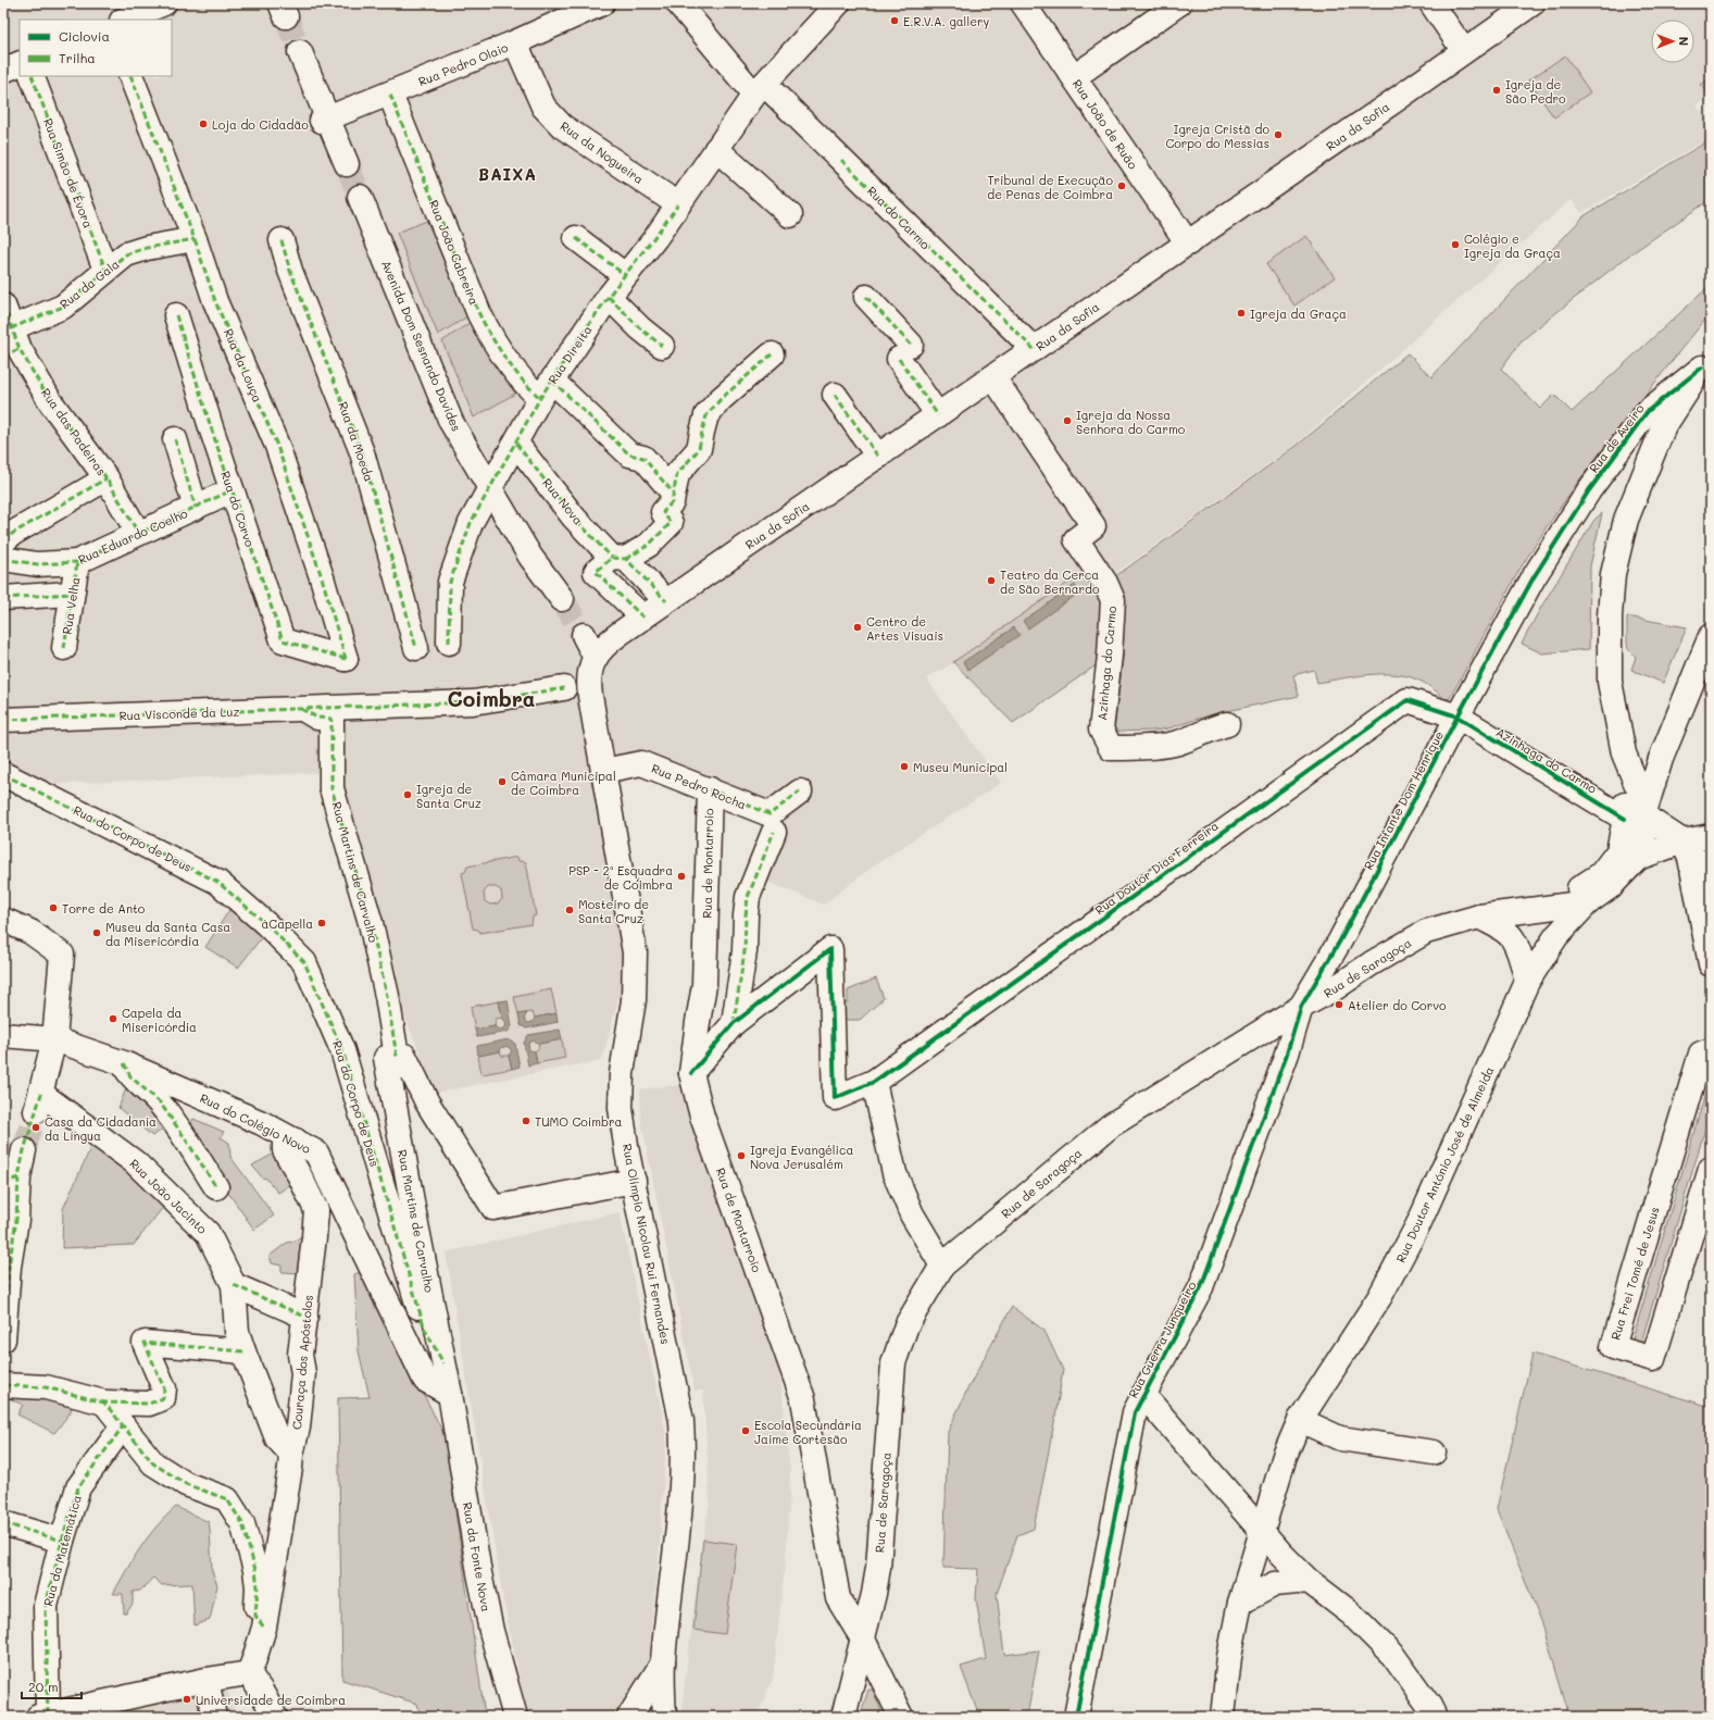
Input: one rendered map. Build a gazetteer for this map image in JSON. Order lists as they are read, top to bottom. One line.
{"streets":{"street":["Rua Pedro Olaio","Rua João de Ruão","Rua da Sofia","Rua da Nogueira","Rua Simão de Évora","Rua do Carmo","Rua João Cabreira","Rua da Gala","Avenida Dom Sesnando Davides","Rua Direita","Rua da Louça","Rua das Padeiras","Rua de Aveiro","Rua da Moeda","Rua Nova","Rua do Corvo","Rua Eduardo Coelho","Rua Velha","Azinhaga do Carmo","Rua Visconde da Luz","Rua Pedro Rocha","Rua Infante Dom Henrique","Rua do Corpo de Deus","Rua de Montarroio","Rua Doutor Dias Ferreira","Rua Martins de Carvalho","Rua de Saragoça","Rua do Colégio Novo","Rua Doutor António José de Almeida","Rua João Jacinto","Rua Olímpio Nicolau Rui Fernandes","Rua Frei Tomé de Jesus","Rua Guerra Junqueiro","Couraça dos Apóstolos","Rua da Matemática","Rua da Fonte Nova"]},"crossings":[["Rua Pedro Olaio","Rua da Nogueira"],["Rua Pedro Olaio","Rua João Cabreira"],["Rua João de Ruão","Rua da Sofia"],["Rua da Sofia","Rua do Carmo"],["Rua da Sofia","Rua Nova"],["Rua da Sofia","Azinhaga do Carmo"],["Rua da Sofia","Rua Olímpio Nicolau Rui Fernandes"],["Rua da Nogueira","Rua Direita"],["Rua Simão de Évora","Rua da Gala"],["Rua do Carmo","Rua Direita"],["Rua João Cabreira","Rua Direita"],["Rua da Gala","Rua da Louça"],["Rua da Gala","Rua das Padeiras"],["Avenida Dom Sesnando Davides","Rua Direita"],["Rua Direita","Rua Nova"],["Rua da Louça","Rua do Corvo"],["Rua das Padeiras","Rua Eduardo Coelho"],["Rua de Aveiro","Azinhaga do Carmo"],["Rua de Aveiro","Rua Infante Dom Henrique"],["Rua do Corvo","Rua Eduardo Coelho"],["Rua Eduardo Coelho","Rua Velha"],["Azinhaga do Carmo","Rua Infante Dom Henrique"],["Azinhaga do Carmo","Rua Doutor Dias Ferreira"],["Rua Visconde da Luz","Rua Martins de Carvalho"],["Rua Pedro Rocha","Rua de Montarroio"],["Rua Pedro Rocha","Rua Olímpio Nicolau Rui Fernandes"],["Rua Infante Dom Henrique","Rua Doutor Dias Ferreira"],["Rua Infante Dom Henrique","Rua de Saragoça"],["Rua Infante Dom Henrique","Rua Guerra Junqueiro"],["Rua do Corpo de Deus","Rua Martins de Carvalho"],["Rua de Montarroio","Rua de Saragoça"],["Rua Martins de Carvalho","Rua do Colégio Novo"],["Rua Martins de Carvalho","Rua da Fonte Nova"],["Rua de Saragoça","Rua Doutor António José de Almeida"],["Rua de Saragoça","Rua Guerra Junqueiro"],["Rua do Colégio Novo","Rua João Jacinto"],["Rua do Colégio Novo","Couraça dos Apóstolos"],["Rua do Colégio Novo","Rua da Fonte Nova"],["Rua João Jacinto","Couraça dos Apóstolos"]],"districts":["BAIXA","Coimbra"],"places":["E.R.V.A. gallery","Igreja de São Pedro","Loja do Cidadão","Igreja Cristã do Corpo do Messias","Tribunal de Execução de Penas de Coimbra","Colégio e Igreja da Graça","Igreja da Graça","Igreja da Nossa Senhora do Carmo","Teatro da Cerca de São Bernardo","Centro de Artes Visuais","Museu Municipal","Câmara Municipal de Coimbra","Igreja de Santa Cruz","PSP - 2ª Esquadra de Coimbra","Torre de Anto","Mosteiro de Santa Cruz","àCapella","Museu da Santa Casa da Misericórdia","Atelier do Corvo","Capela da Misericórdia","TUMO Coimbra","Casa da Cidadania da Língua","Igreja Evangélica Nova Jerusalém","Escola Secundária Jaime Cortesão","Universidade de Coimbra"],"legend":["Ciclovia","Trilha"],"scale_bar":"20 m","north":"right"}
